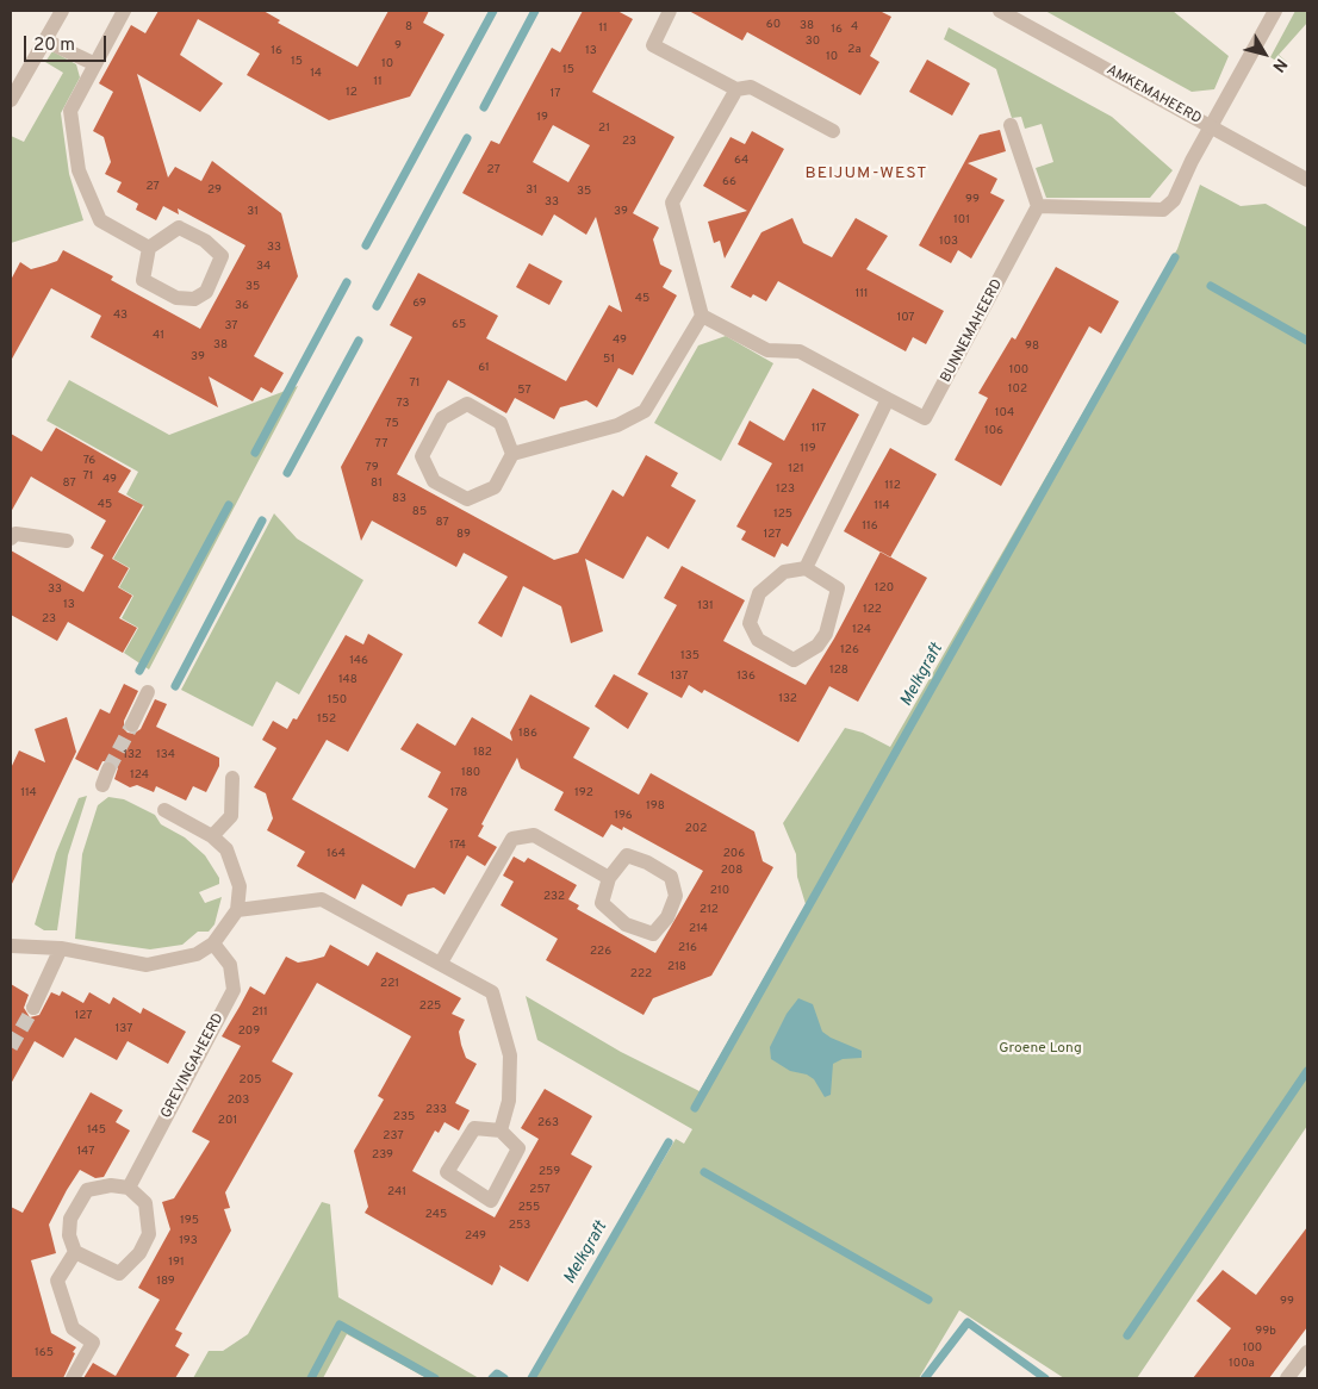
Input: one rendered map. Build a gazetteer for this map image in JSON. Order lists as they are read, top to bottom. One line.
{"streets":{"street":["AMKEMAHEERD","BUNNEMAHEERD","GREVINGAHEERD"]},"districts":["BEIJUM-WEST"],"water":["Melkgraft"],"parks":["Groene Long"],"house_numbers":["60","38","8","4","11","16","30","9","2a","16","13","10","15","10","15","14","11","12","17","19","21","23","64","27","66","27","29","31","35","99","33","31","39","101","103","33","34","35","111","45","69","36","43","107","65","37","41","49","38","98","39","51","61","100","71","102","57","73","104","75","117","106","77","119","76","79","121","71","49","87","81","112","123","83","45","114","85","125","87","116","89","127","120","33","13","131","122","23","124","126","135","146","128","137","136","148","132","150","152","186","182","132","134","180","124","114","178","192","198","196","202","174","164","206","208","210","232","212","214","216","226","218","222","221","225","211","127","137","209","205","203","233","235","201","263","145","237","147","239","259","257","241","255","245","195","253","249","193","191","189","99","99b","100","165","100a"],"scale_bar":"20 m","north":"bottom right"}
